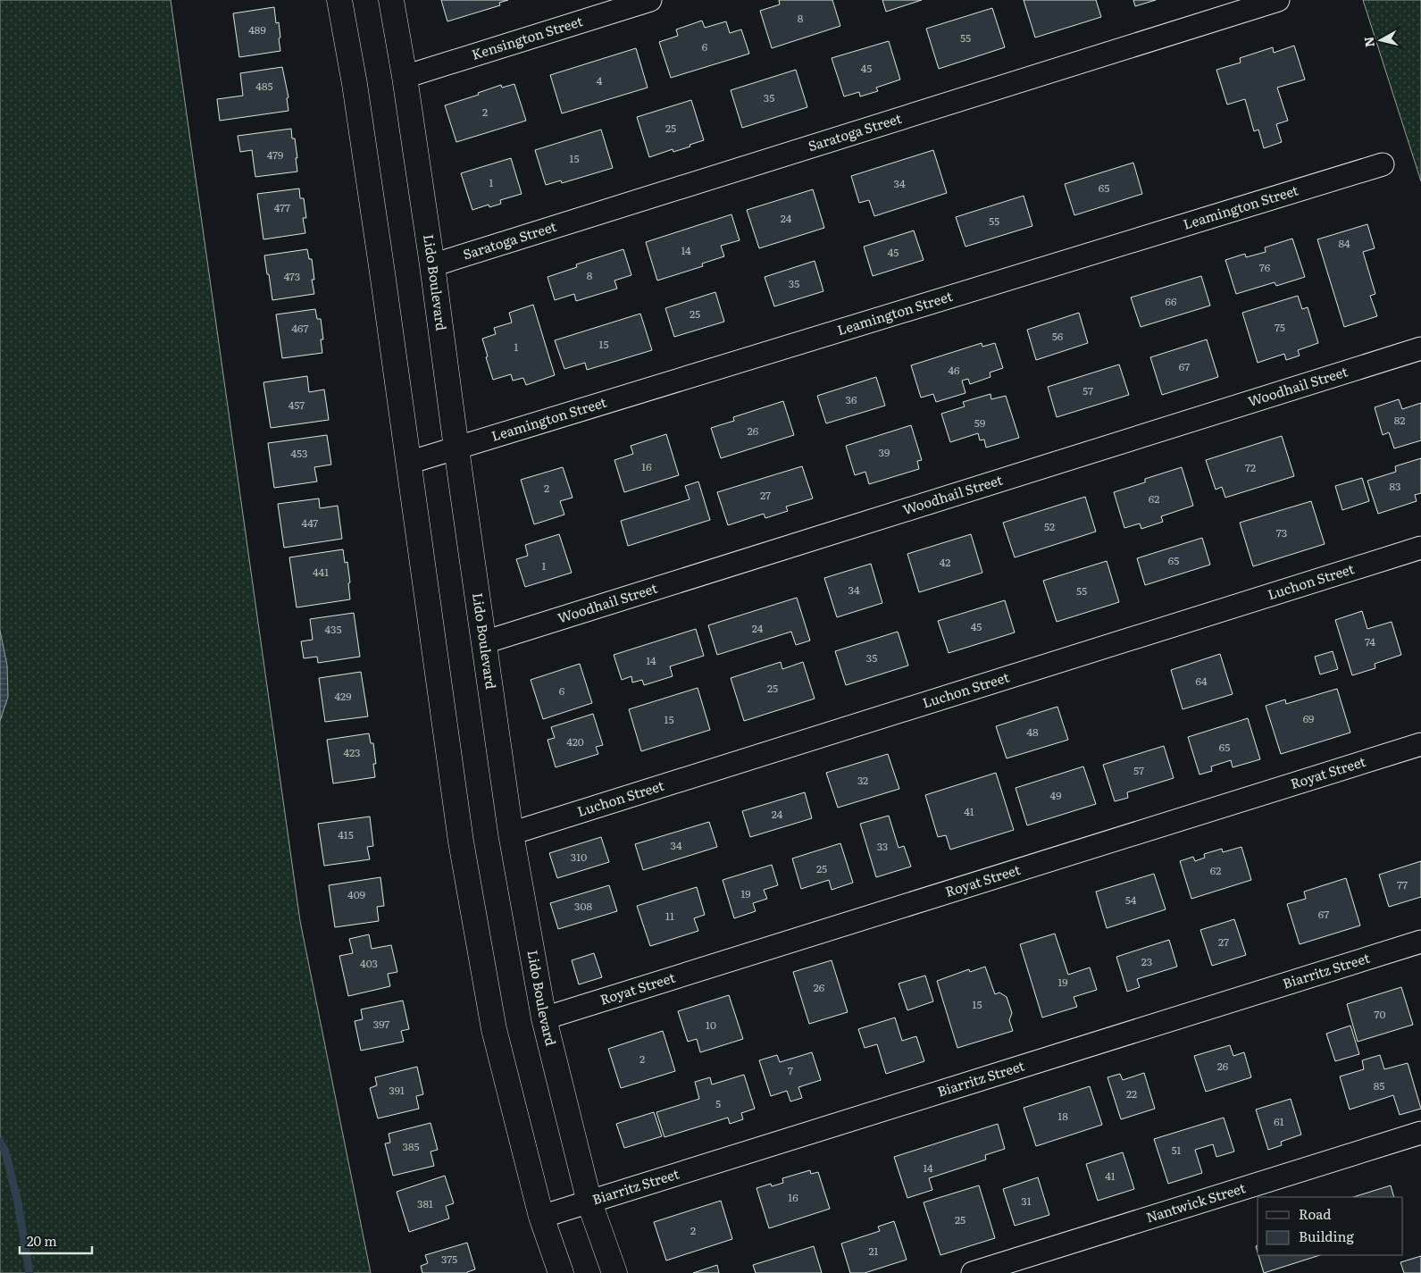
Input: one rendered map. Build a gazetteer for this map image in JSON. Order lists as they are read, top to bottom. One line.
{"streets":{"highway":["Lido Boulevard"],"street":["Kensington Street","Saratoga Street","Leamington Street","Woodhail Street","Luchon Street","Royat Street","Biarritz Street","Nantwick Street"]},"crossings":[["Kensington Street","Lido Boulevard"],["Saratoga Street","Lido Boulevard"],["Leamington Street","Lido Boulevard"],["Lido Boulevard","Woodhail Street"],["Lido Boulevard","Luchon Street"],["Lido Boulevard","Royat Street"],["Lido Boulevard","Biarritz Street"]],"house_numbers":["8","489","55","6","45","4","485","35","2","25","479","15","1","34","65","477","24","55","84","14","45","76","8","473","35","66","25","75","467","56","15","1","67","46","57","36","457","82","59","26","39","453","16","72","83","2","27","62","447","52","73","65","42","1","441","34","55","45","24","435","74","35","14","64","25","6","429","69","15","48","420","65","423","57","32","49","41","24","415","34","33","310","25","62","77","19","409","54","308","67","11","27","23","403","19","26","15","70","397","10","2","26","7","85","391","22","5","18","61","385","51","14","41","16","31","381","25","2","21","375"],"legend":["Road","Building"],"scale_bar":"20 m","north":"left"}
